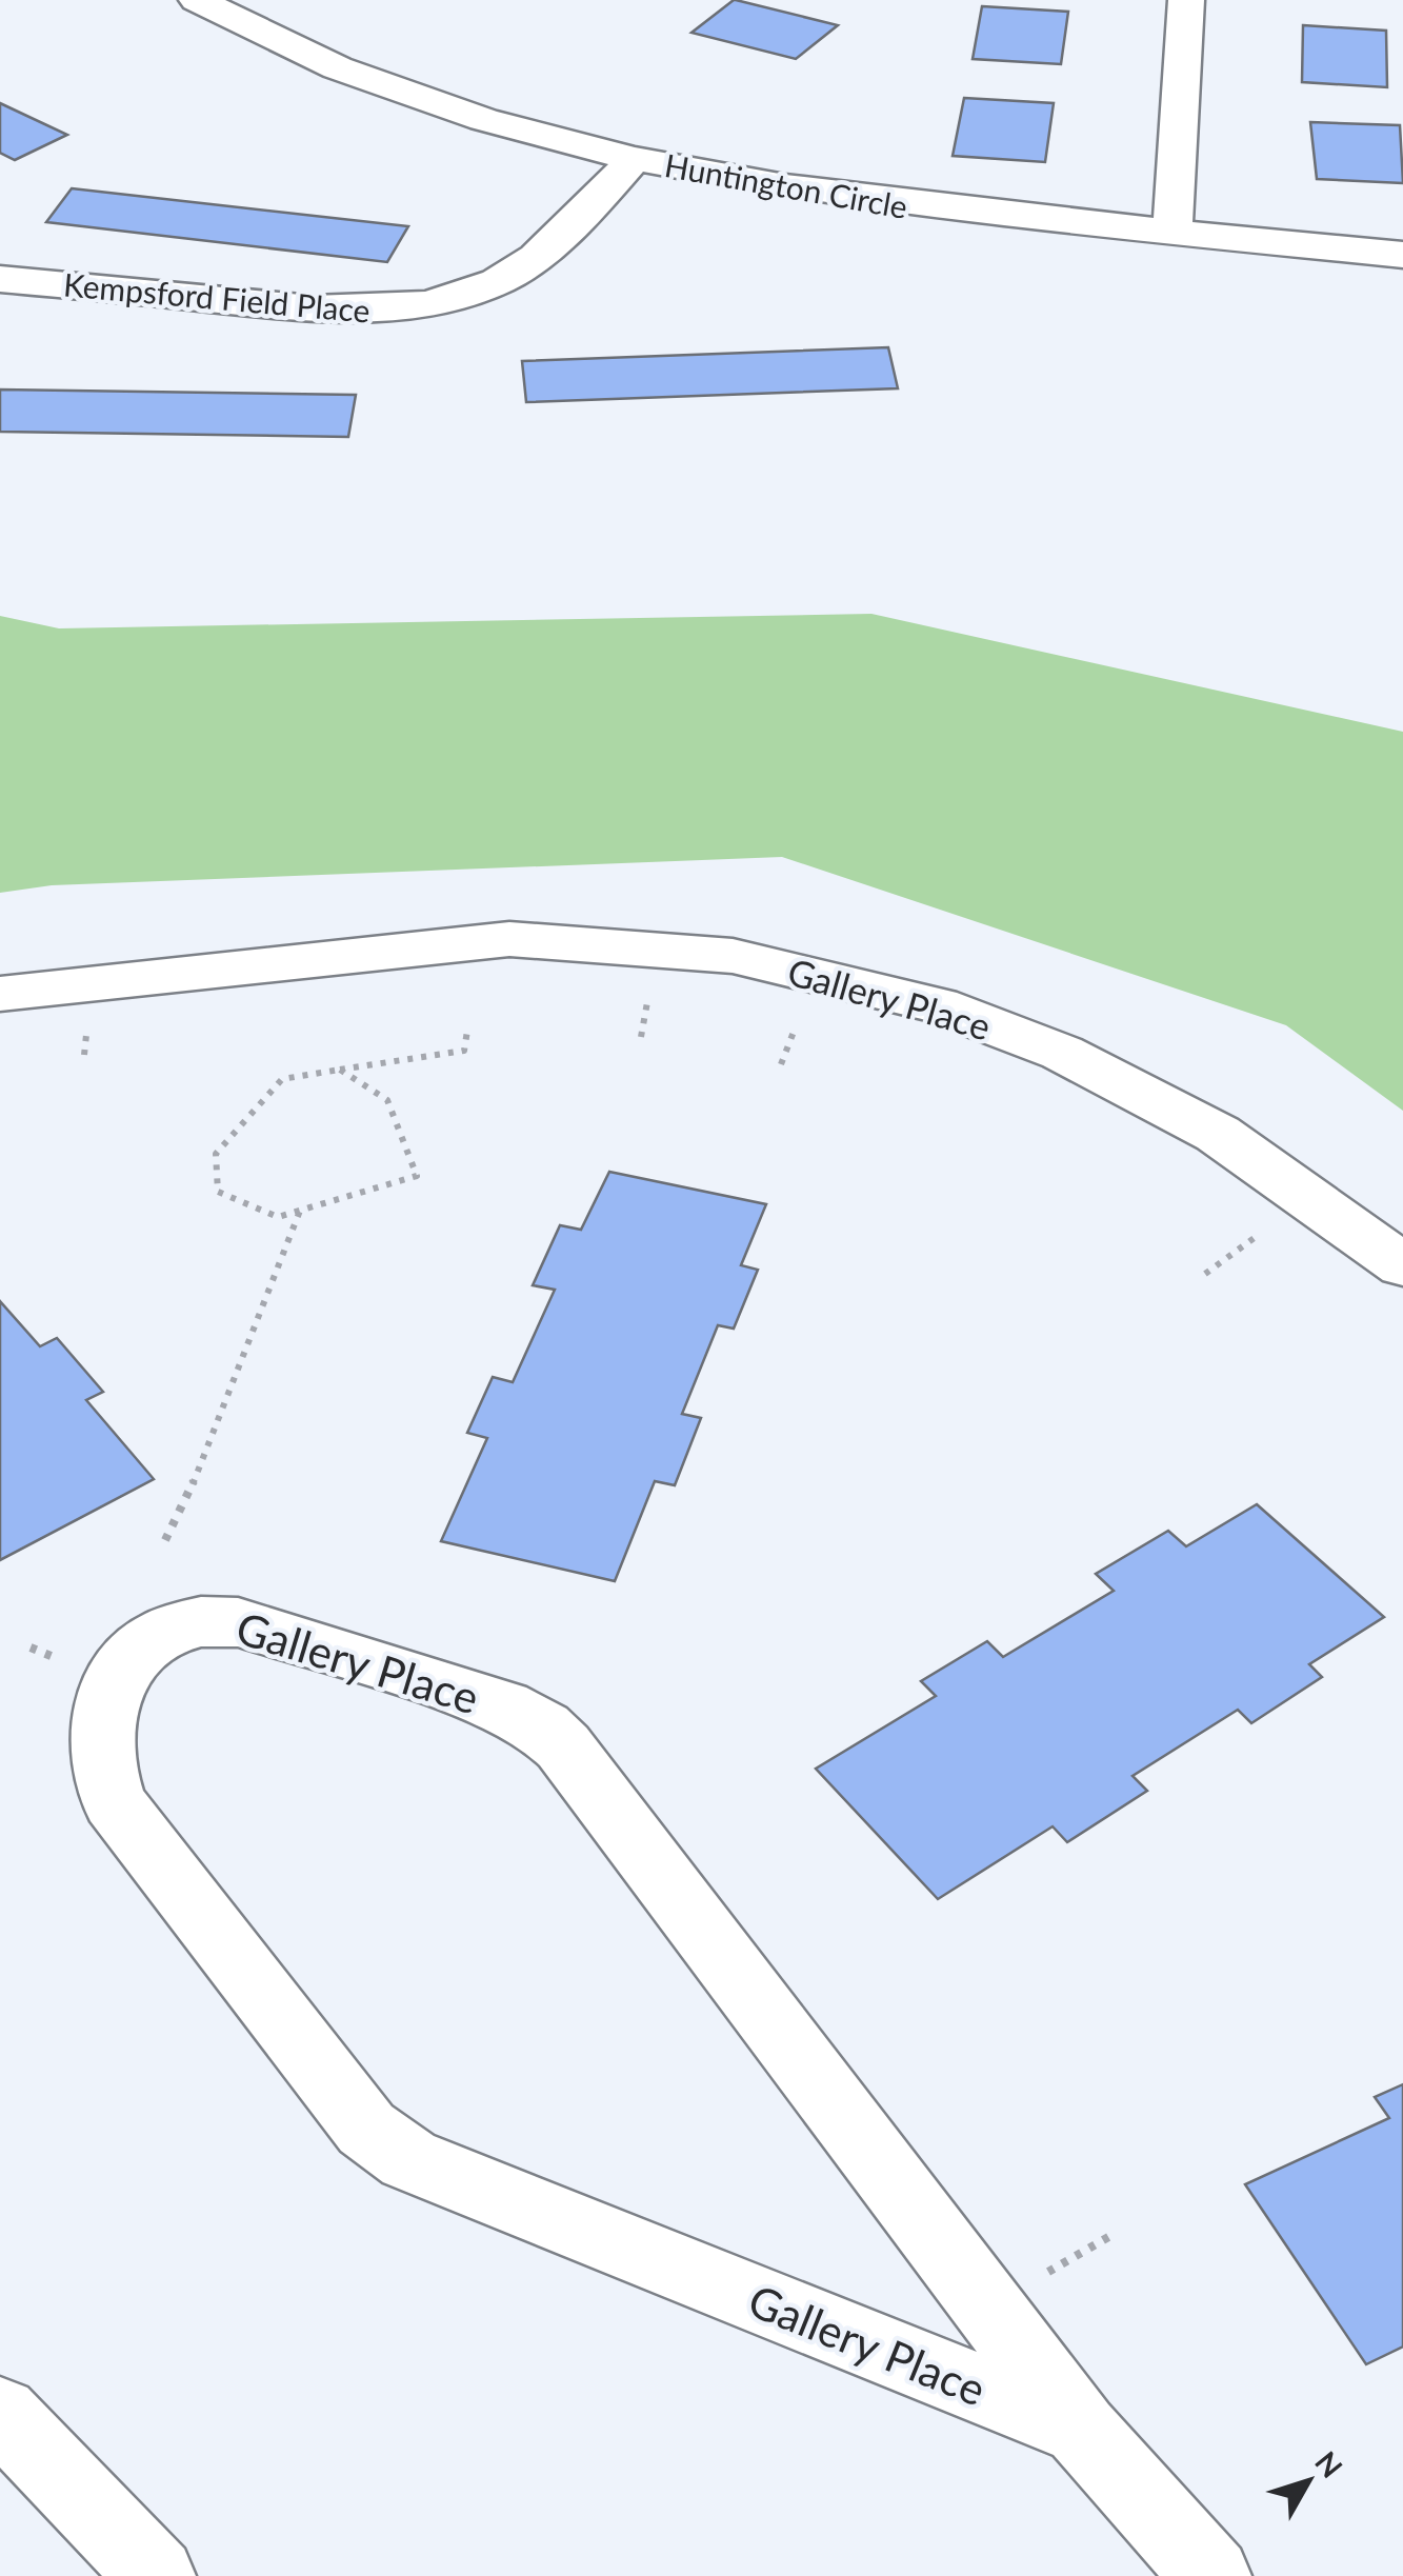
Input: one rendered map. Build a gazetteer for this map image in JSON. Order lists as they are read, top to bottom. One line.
{"streets":{"street":["Huntington Circle","Kempsford Field Place","Gallery Place"]},"crossings":[["Huntington Circle","Kempsford Field Place"]],"north":"top right"}
